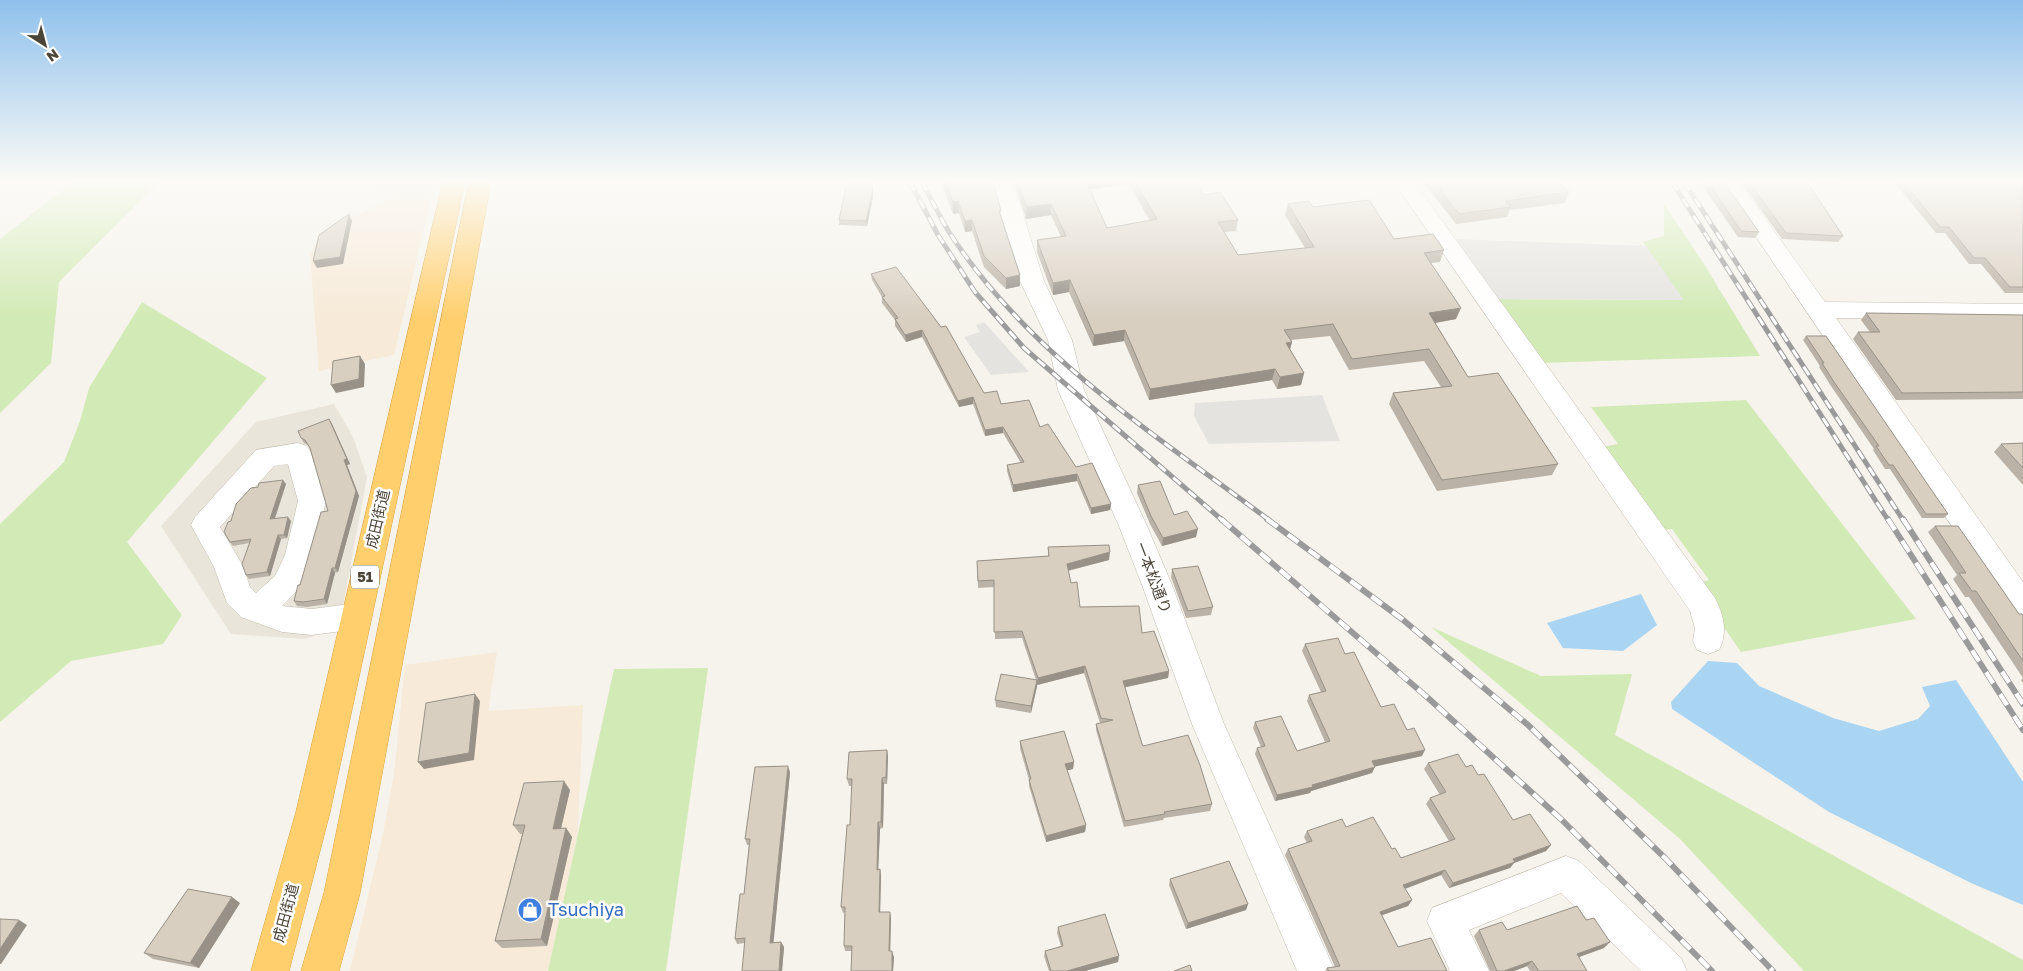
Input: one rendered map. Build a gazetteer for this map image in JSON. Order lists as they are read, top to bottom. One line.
{"streets":{"highway":["成田街道","51"],"street":["一本松通り"]},"places":{"shop":["Tsuchiya"]},"north":"bottom right"}
